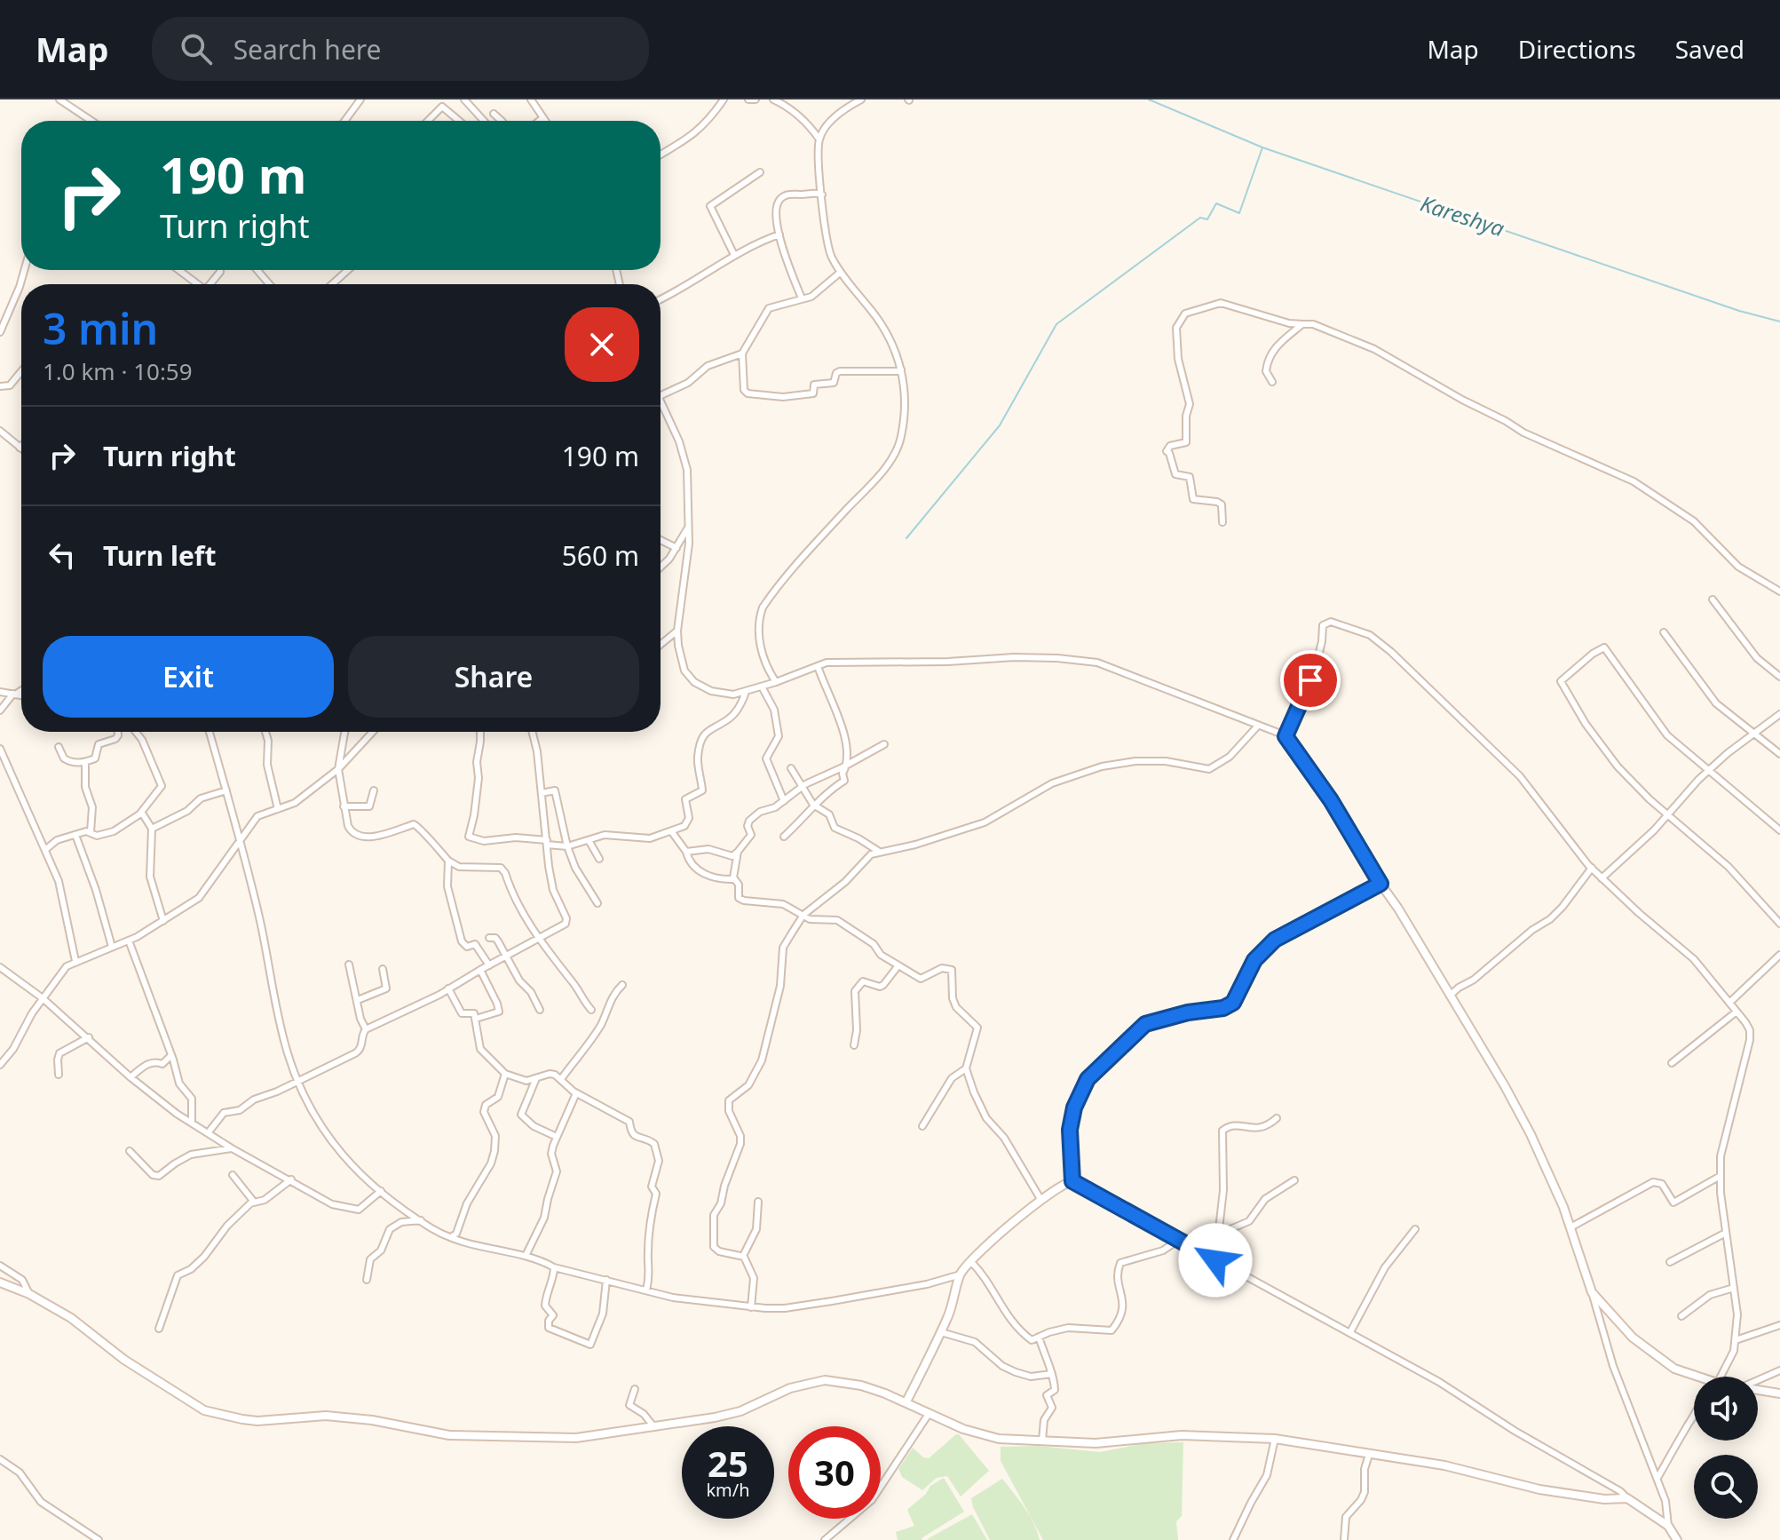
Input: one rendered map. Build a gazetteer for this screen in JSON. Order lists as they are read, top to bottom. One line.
{"water":["Kareshya"],"page":{"header":"Map","search":"Search here","nav":["Map","Directions","Saved"],"turn":["190 m","Turn right"],"heading":["3 min","1.0 km · 10:59"],"list":[{"name":"Turn right","value":"190 m"},{"name":"Turn left","value":"560 m"}],"buttons":["Exit","Share"],"speed":"25 km/h","limit":"30"}}
